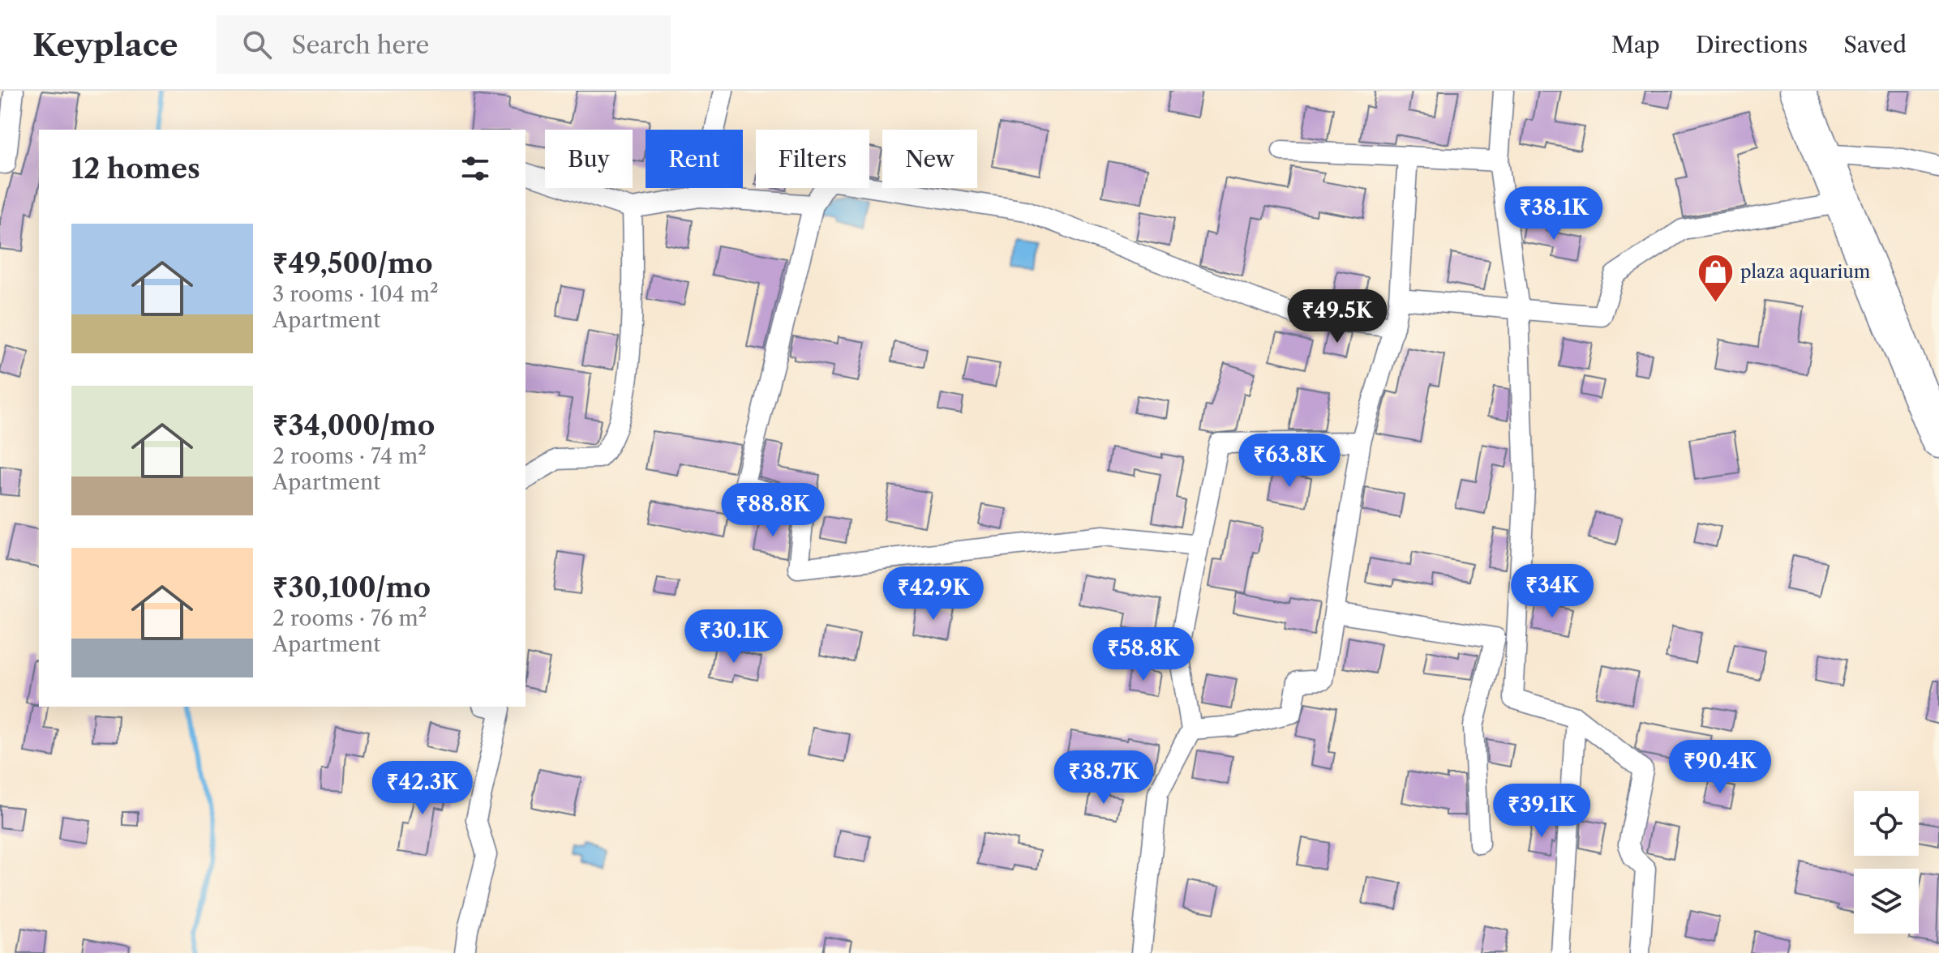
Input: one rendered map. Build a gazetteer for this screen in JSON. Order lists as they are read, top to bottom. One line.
{"places":{"shop":["plaza aquarium"]},"page":{"header":"Keyplace","search":"Search here","nav":["Map","Directions","Saved"],"chip":["Buy","Rent","Filters","New"],"heading":"12 homes","price":["₹38.1K","₹49.5K","₹63.8K","₹88.8K","₹34K","₹42.9K","₹30.1K","₹58.8K","₹90.4K","₹38.7K","₹42.3K","₹39.1K"],"list":[{"name":"₹49,500/mo","note":"3 rooms · 104 m² · Apartment"},{"name":"₹34,000/mo","note":"2 rooms · 74 m² · Apartment"},{"name":"₹30,100/mo","note":"2 rooms · 76 m² · Apartment"}]}}
